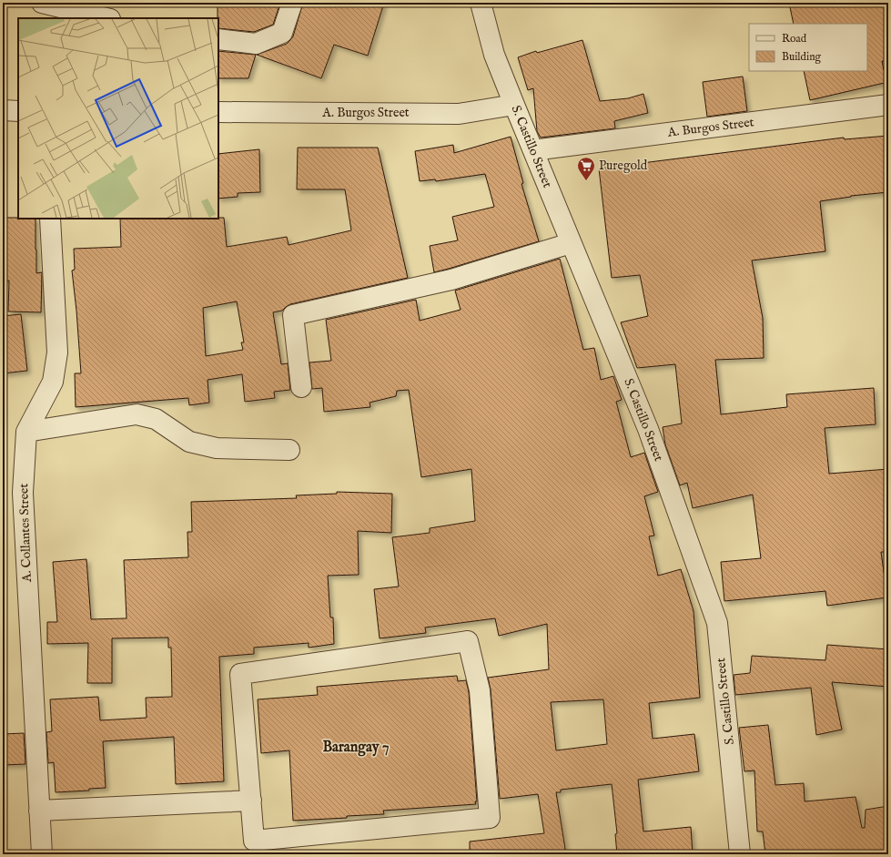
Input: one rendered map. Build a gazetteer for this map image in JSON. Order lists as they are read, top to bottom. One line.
{"streets":{"street":["A. Burgos Street","S. Castillo Street","A. Collantes Street"]},"crossings":[["A. Burgos Street","S. Castillo Street"]],"districts":["Barangay 7"],"places":{"supermarket":["Puregold"]},"legend":["Road","Building"]}
